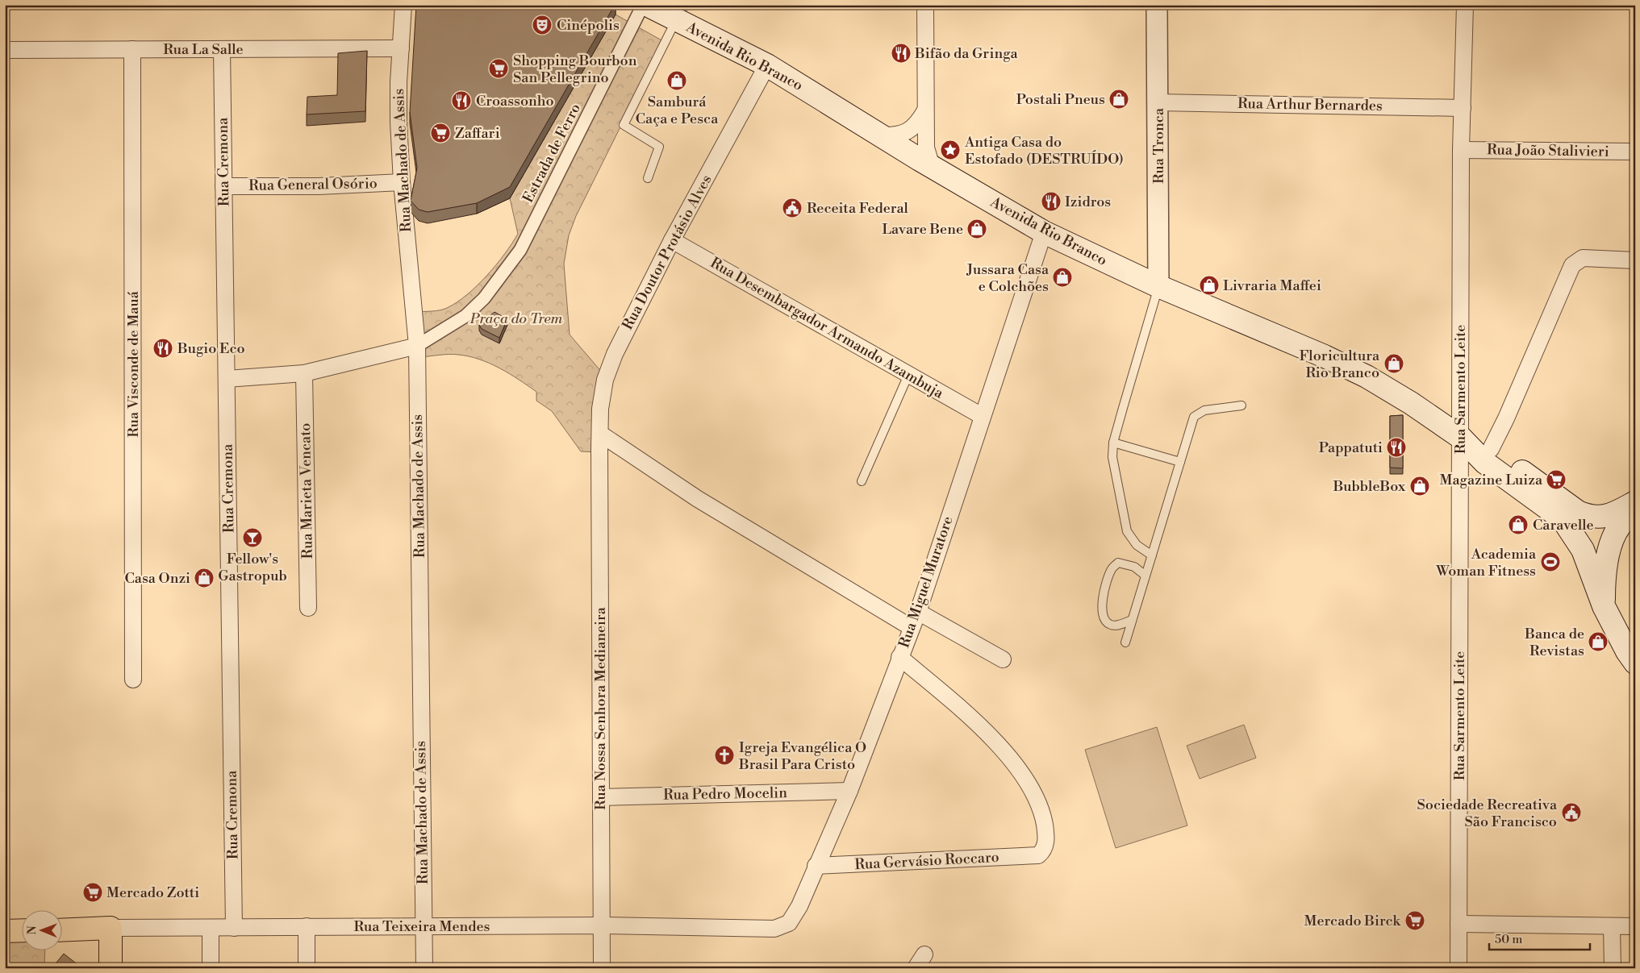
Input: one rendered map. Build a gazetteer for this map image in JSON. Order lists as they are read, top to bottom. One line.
{"streets":{"main road":["Avenida Rio Branco","Rua Teixeira Mendes"],"street":["Rua La Salle","Rua Arthur Bernardes","Rua Tronca","Rua João Stalivieri","Estrada de Ferro","Rua Machado de Assis","Rua Cremona","Rua General Osório","Rua Doutor Protásio Alves","Rua Desembargador Armando Azambuja","Rua Visconde de Mauá","Rua Sarmento Leite","Rua Marieta Vencato","Rua Miguel Muratore","Rua Nossa Senhora Medianeira","Rua Pedro Mocelin","Rua Gervásio Roccaro"]},"crossings":[["Rua La Salle","Rua Machado de Assis"],["Rua La Salle","Rua Cremona"],["Rua La Salle","Rua Visconde de Mauá"],["Avenida Rio Branco","Rua Tronca"],["Avenida Rio Branco","Rua Doutor Protásio Alves"],["Avenida Rio Branco","Rua Sarmento Leite"],["Avenida Rio Branco","Rua Miguel Muratore"],["Rua Arthur Bernardes","Rua Tronca"],["Rua Arthur Bernardes","Rua Sarmento Leite"],["Rua João Stalivieri","Rua Sarmento Leite"],["Estrada de Ferro","Rua Machado de Assis"],["Rua Machado de Assis","Rua General Osório"],["Rua Machado de Assis","Rua Teixeira Mendes"],["Rua Cremona","Rua General Osório"],["Rua Cremona","Rua Teixeira Mendes"],["Rua Doutor Protásio Alves","Rua Desembargador Armando Azambuja"],["Rua Doutor Protásio Alves","Rua Nossa Senhora Medianeira"],["Rua Desembargador Armando Azambuja","Rua Miguel Muratore"],["Rua Miguel Muratore","Rua Pedro Mocelin"],["Rua Miguel Muratore","Rua Gervásio Roccaro"],["Rua Miguel Muratore","Rua Teixeira Mendes"],["Rua Nossa Senhora Medianeira","Rua Pedro Mocelin"],["Rua Nossa Senhora Medianeira","Rua Teixeira Mendes"]],"parks":["Praça do Trem"],"places":{"theatre":["Cinépolis"],"restaurant":["Bifão da Gringa","Croassonho","Izidros","Bugio Eco","Pappatuti"],"supermarket":["Shopping Bourbon San Pellegrino","Zaffari","Magazine Luiza","Mercado Zotti","Mercado Birck"],"shop":["Samburá Caça e Pesca","Postali Pneus","Lavare Bene","Jussara Casa e Colchões","Livraria Maffei","Floricultura Rio Branco","BubbleBox","Caravelle","Casa Onzi","Banca de Revistas"],"place":["Antiga Casa do Estofado (DESTRUÍDO)"],"public building":["Receita Federal","Sociedade Recreativa São Francisco"],"bar":["Fellow's Gastropub"],"sports":["Academia Woman Fitness"],"church":["Igreja Evangélica O Brasil Para Cristo"]},"scale_bar":"50 m","north":"left"}
